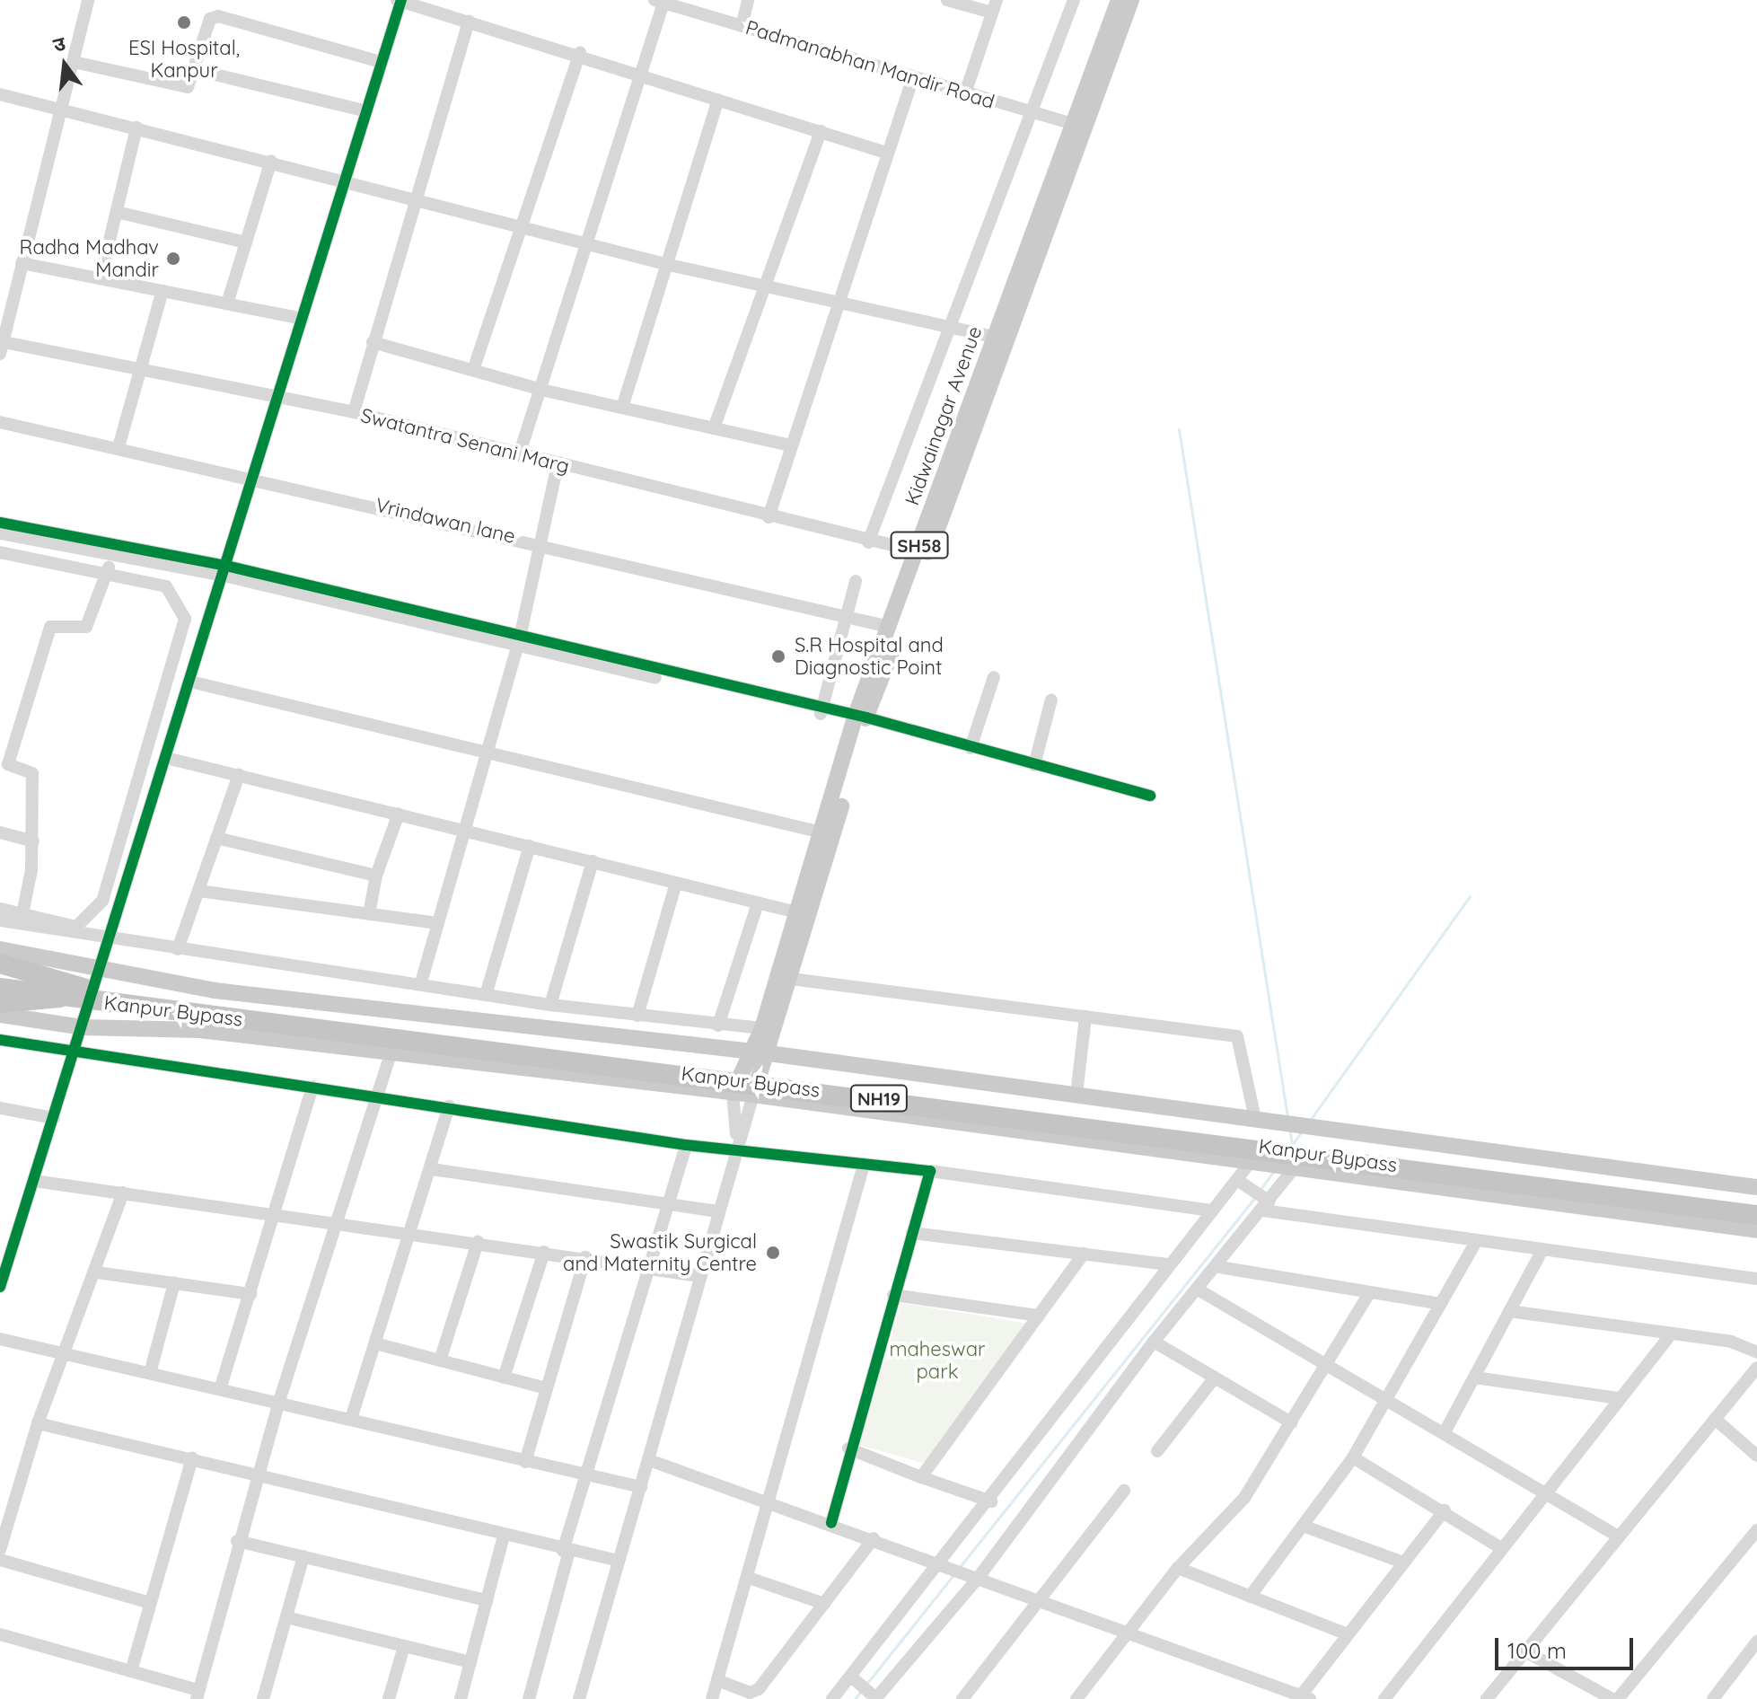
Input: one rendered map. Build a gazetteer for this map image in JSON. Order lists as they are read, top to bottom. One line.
{"streets":{"highway":["Kanpur Bypass","NH19"],"main road":["Kidwainagar Avenue","SH58"],"street":["Padmanabhan Mandir Road","Swatantra Senani Marg","Vrindawan lane"]},"crossings":[["Padmanabhan Mandir Road","Kidwainagar Avenue"],["Kidwainagar Avenue","Swatantra Senani Marg"],["Kidwainagar Avenue","Vrindawan lane"]],"parks":["maheswar park"],"places":["ESI Hospital, Kanpur","Radha Madhav Mandir","S.R Hospital and Diagnostic Point","Swastik Surgical and Maternity Centre"],"scale_bar":"100 m","north":"top"}
